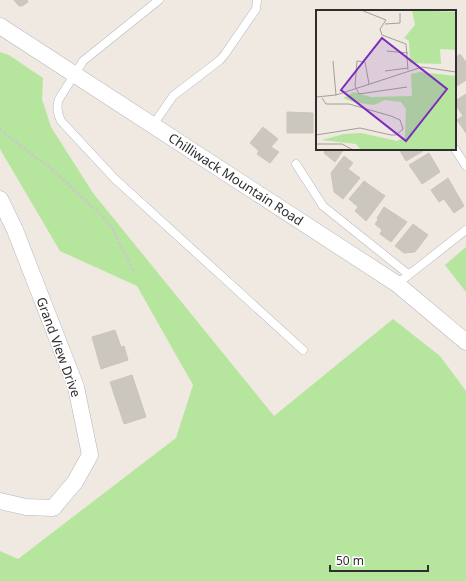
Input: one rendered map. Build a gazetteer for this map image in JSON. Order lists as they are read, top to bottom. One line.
{"streets":{"street":["Chilliwack Mountain Road","Grand View Drive"]},"scale_bar":"50 m"}
